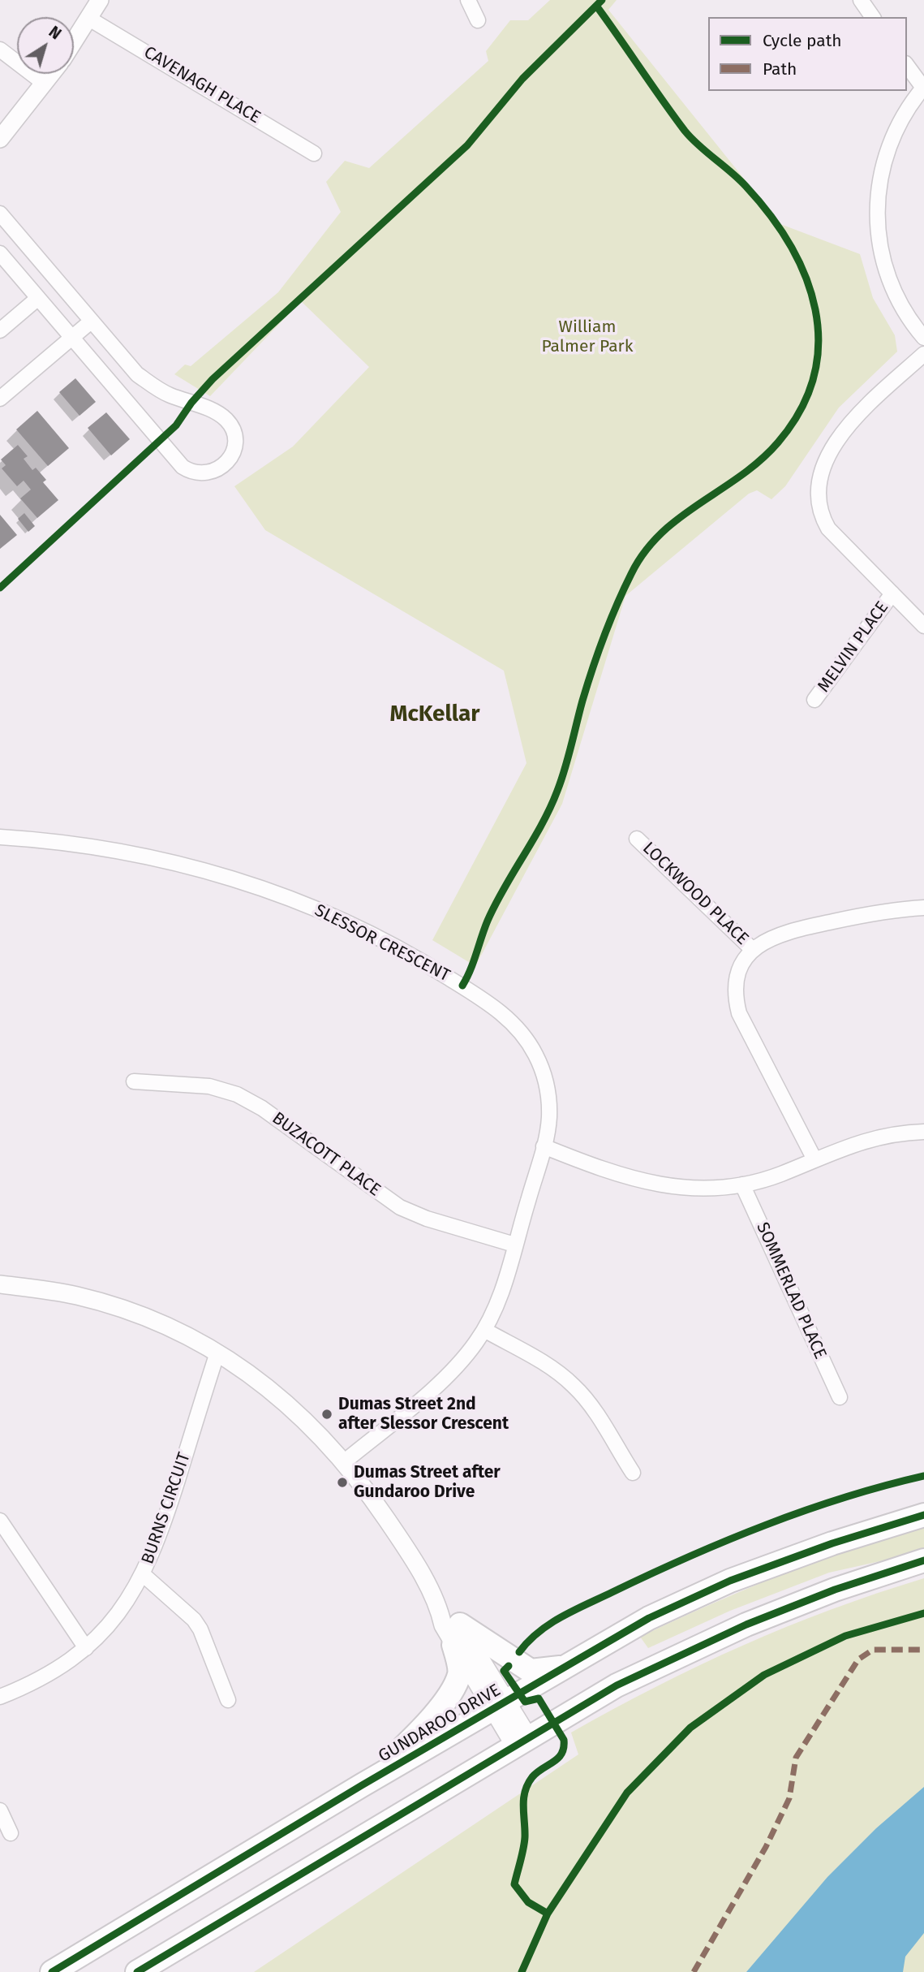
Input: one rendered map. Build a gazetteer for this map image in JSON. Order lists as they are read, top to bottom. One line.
{"streets":{"main road":["GUNDAROO DRIVE"],"street":["CAVENAGH PLACE","MELVIN PLACE","LOCKWOOD PLACE","SLESSOR CRESCENT","BUZACOTT PLACE","SOMMERLAD PLACE","BURNS CIRCUIT"]},"crossings":[["SLESSOR CRESCENT","BUZACOTT PLACE"]],"districts":["McKellar"],"parks":["William Palmer Park"],"places":["Dumas Street 2nd after Slessor Crescent","Dumas Street after Gundaroo Drive"],"legend":["Cycle path","Path"],"north":"top right"}
